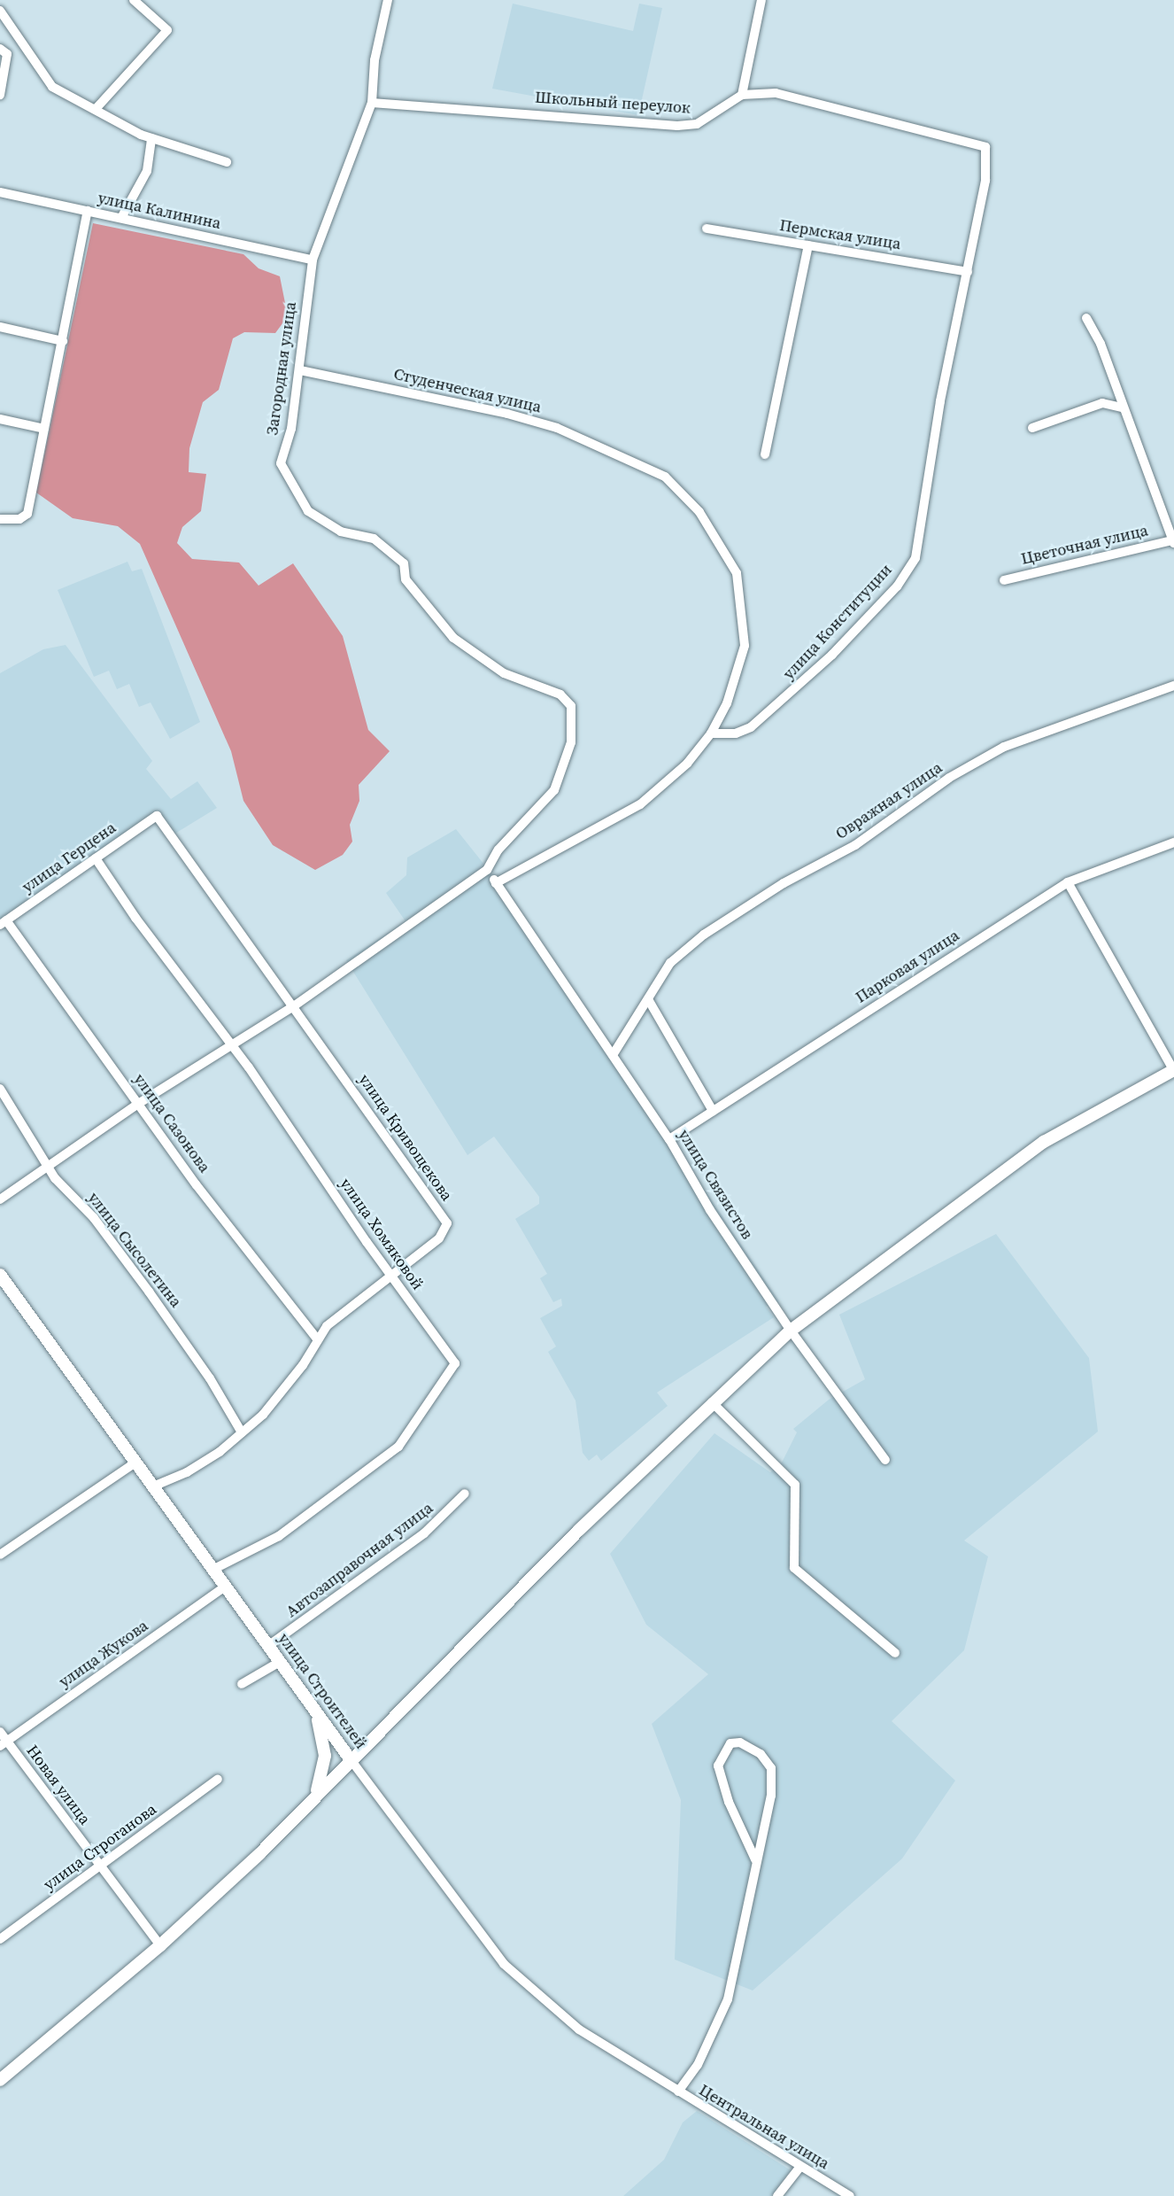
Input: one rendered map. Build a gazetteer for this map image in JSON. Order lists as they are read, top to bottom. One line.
{"streets":{"main road":["улица Строителей"],"street":["Школьный переулок","улица Калинина","Пермская улица","Загородная улица","Студенческая улица","Цветочная улица","улица Конституции","Овражная улица","улица Герцена","Парковая улица","улица Сазонова","улица Кривощекова","улица Связистов","улица Хомяковой","улица Сысолетина","Автозаправочная улица","улица Жукова","Новая улица","улица Строганова","Центральная улица"]},"crossings":[["Школьный переулок","Загородная улица"],["Школьный переулок","улица Конституции"],["улица Калинина","Загородная улица"],["Пермская улица","улица Конституции"],["Загородная улица","Студенческая улица"],["Загородная улица","улица Связистов"],["Студенческая улица","улица Конституции"],["Овражная улица","улица Связистов"],["улица Герцена","улица Сазонова"],["улица Герцена","улица Кривощекова"],["улица Герцена","улица Хомяковой"],["Парковая улица","улица Связистов"],["улица Кривощекова","улица Хомяковой"],["улица Хомяковой","улица Строителей"],["Автозаправочная улица","улица Строителей"],["улица Жукова","улица Строителей"],["улица Жукова","Новая улица"],["улица Строителей","Центральная улица"],["Новая улица","улица Строганова"]]}
